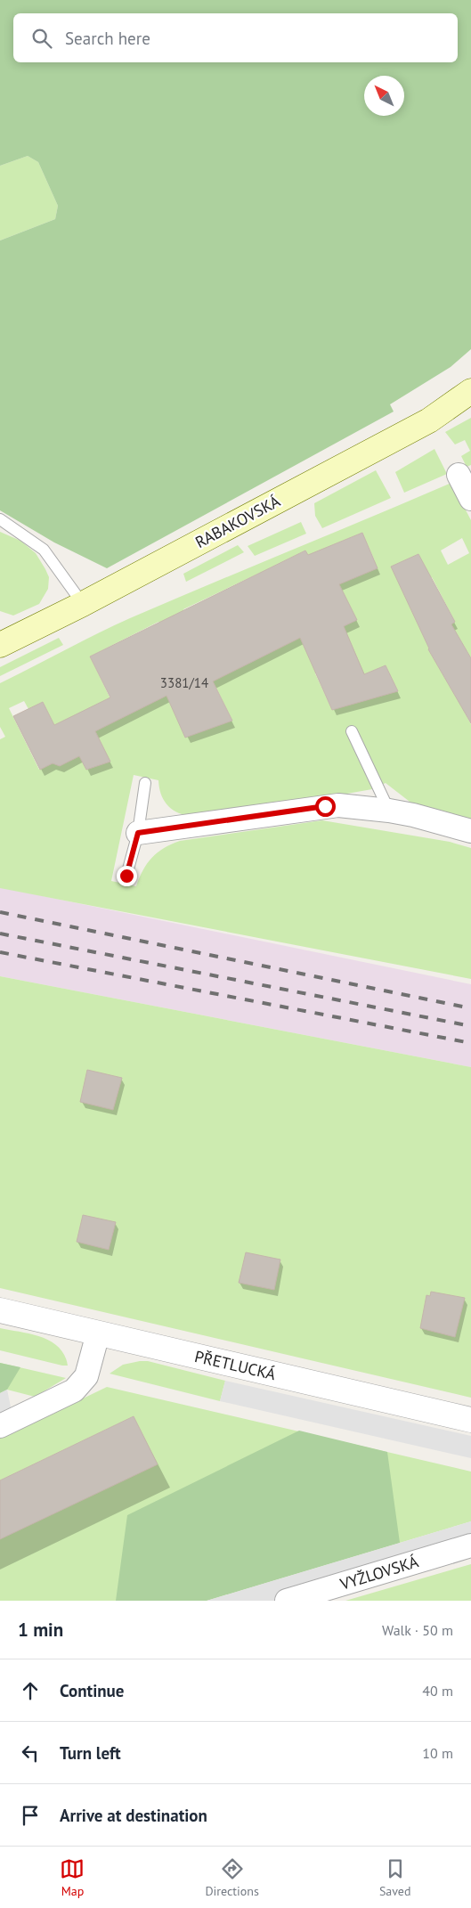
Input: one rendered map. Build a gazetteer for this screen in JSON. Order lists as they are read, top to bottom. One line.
{"streets":{"main road":["RABAKOVSKÁ"],"street":["PŘETLUCKÁ","VYŽLOVSKÁ"]},"house_numbers":["3381/14"],"north":"top left","page":{"search":"Search here","heading":["1 min","Walk · 50 m"],"list":[["Continue","40 m"],["Turn left","10 m"],"Arrive at destination"],"nav":["Map","Directions","Saved"]}}
